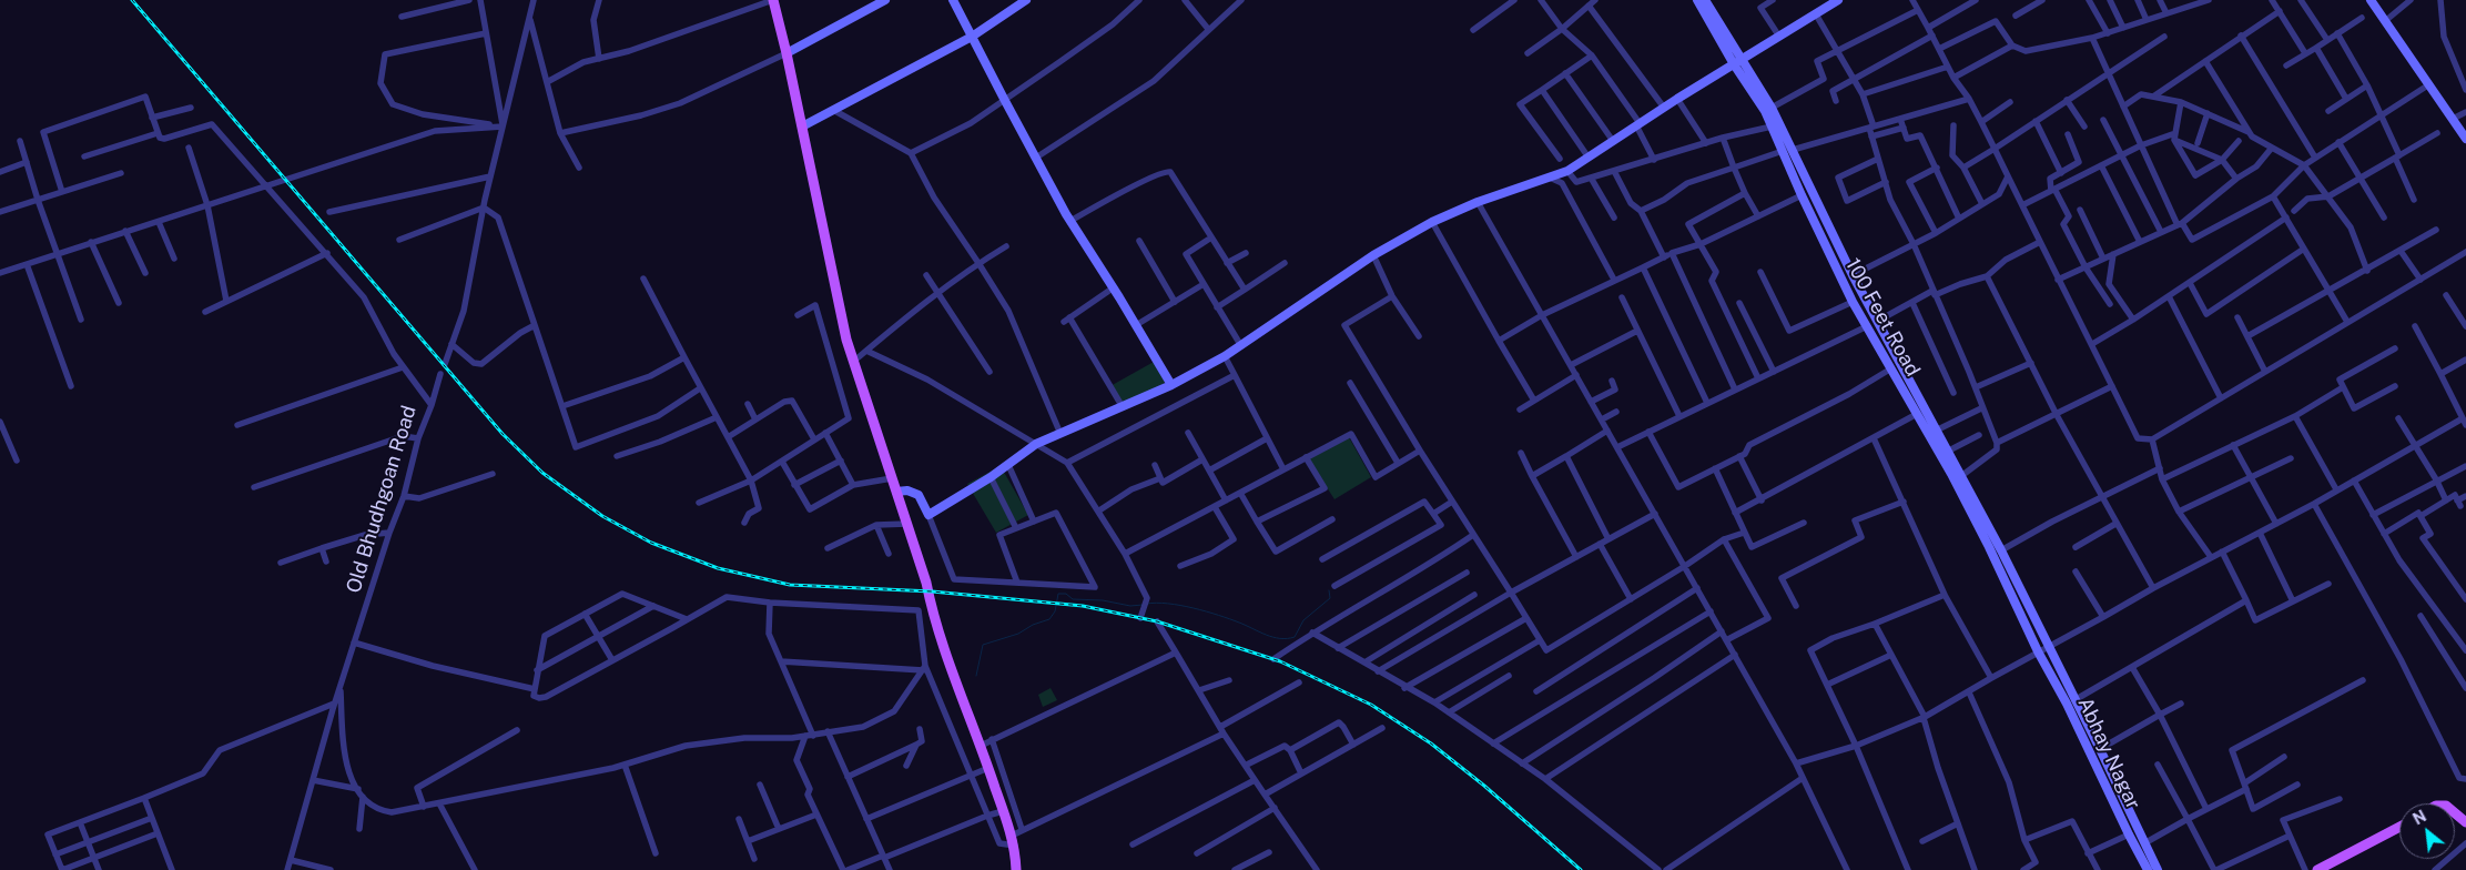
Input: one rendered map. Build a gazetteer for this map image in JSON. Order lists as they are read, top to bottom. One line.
{"streets":{"main road":["100 Feet Road","Abhay Nagar"],"street":["Old Bhudhgoan Road"]},"crossings":[["100 Feet Road","Abhay Nagar"]],"north":"top left"}
